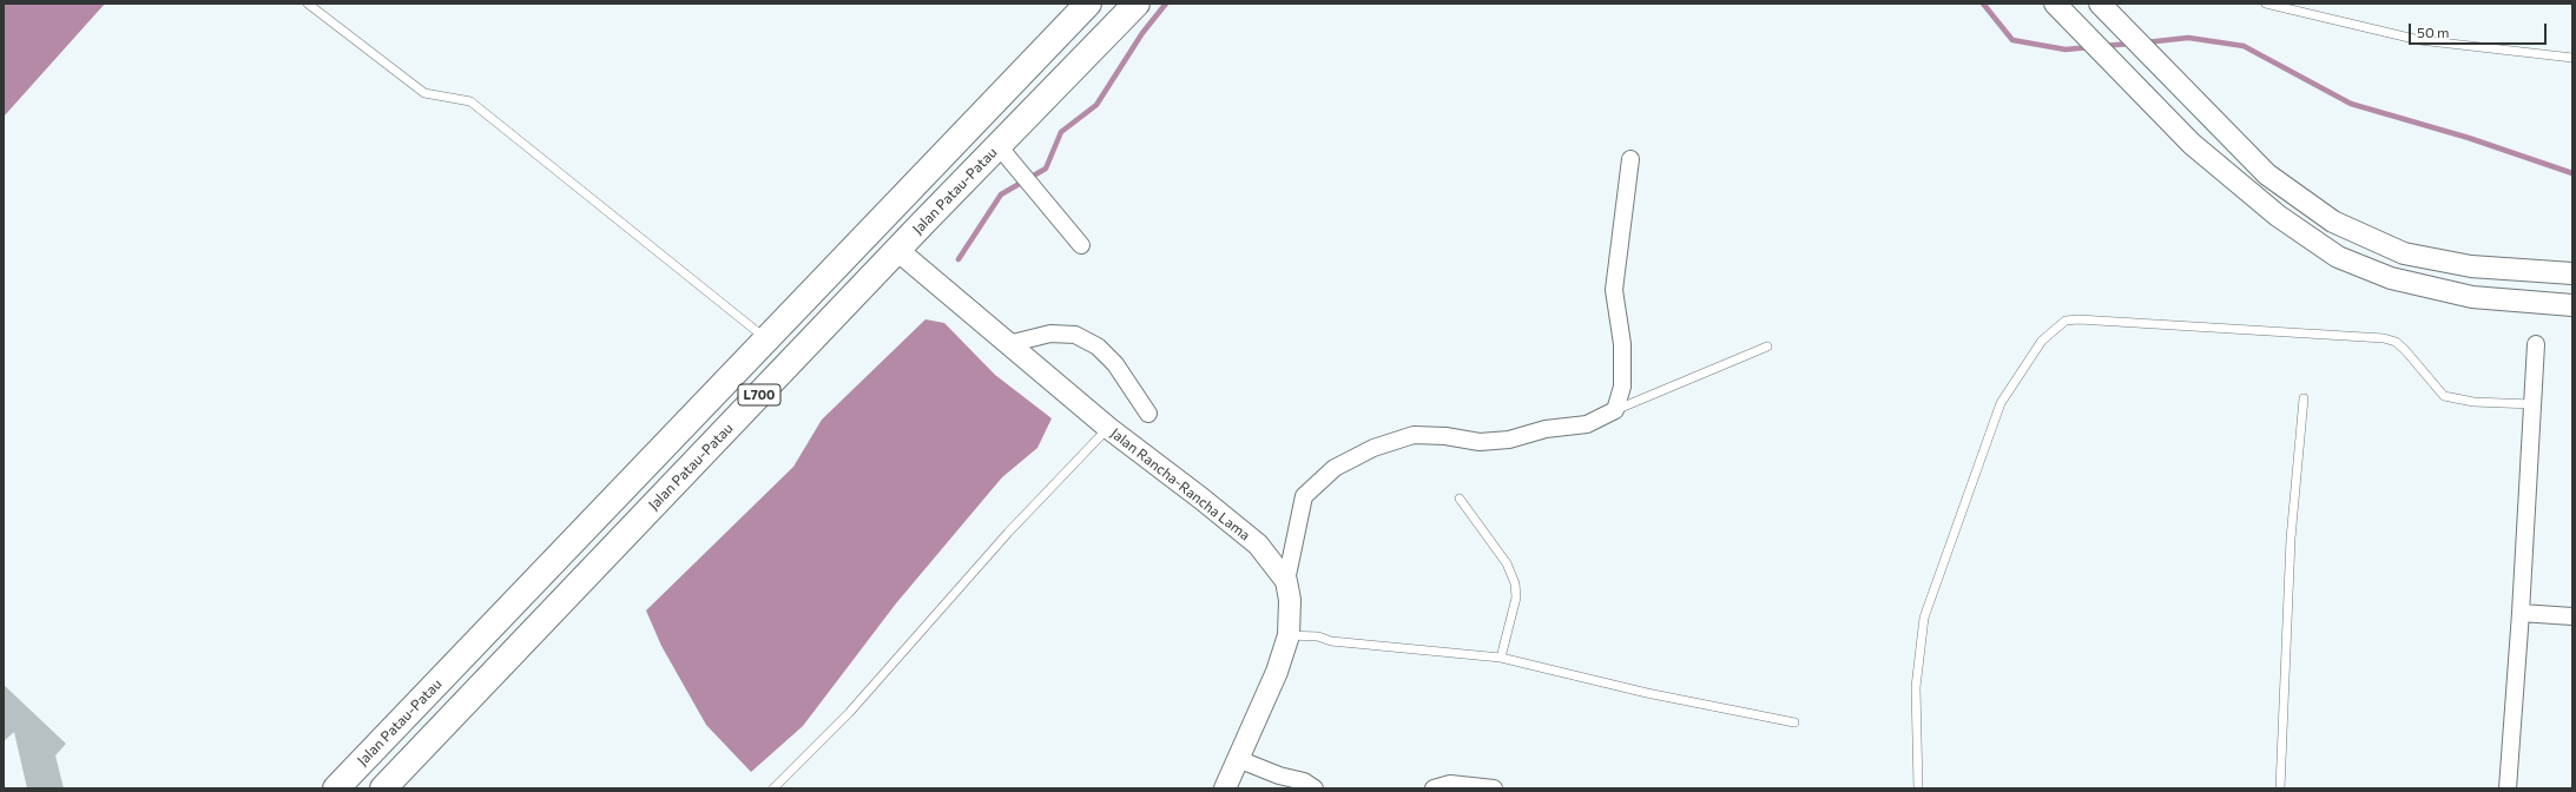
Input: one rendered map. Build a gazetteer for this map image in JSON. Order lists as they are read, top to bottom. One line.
{"streets":{"main road":["Jalan Patau-Patau","L700"],"street":["Jalan Rancha-Rancha Lama"]},"crossings":[["Jalan Patau-Patau","Jalan Rancha-Rancha Lama"]],"scale_bar":"50 m"}
